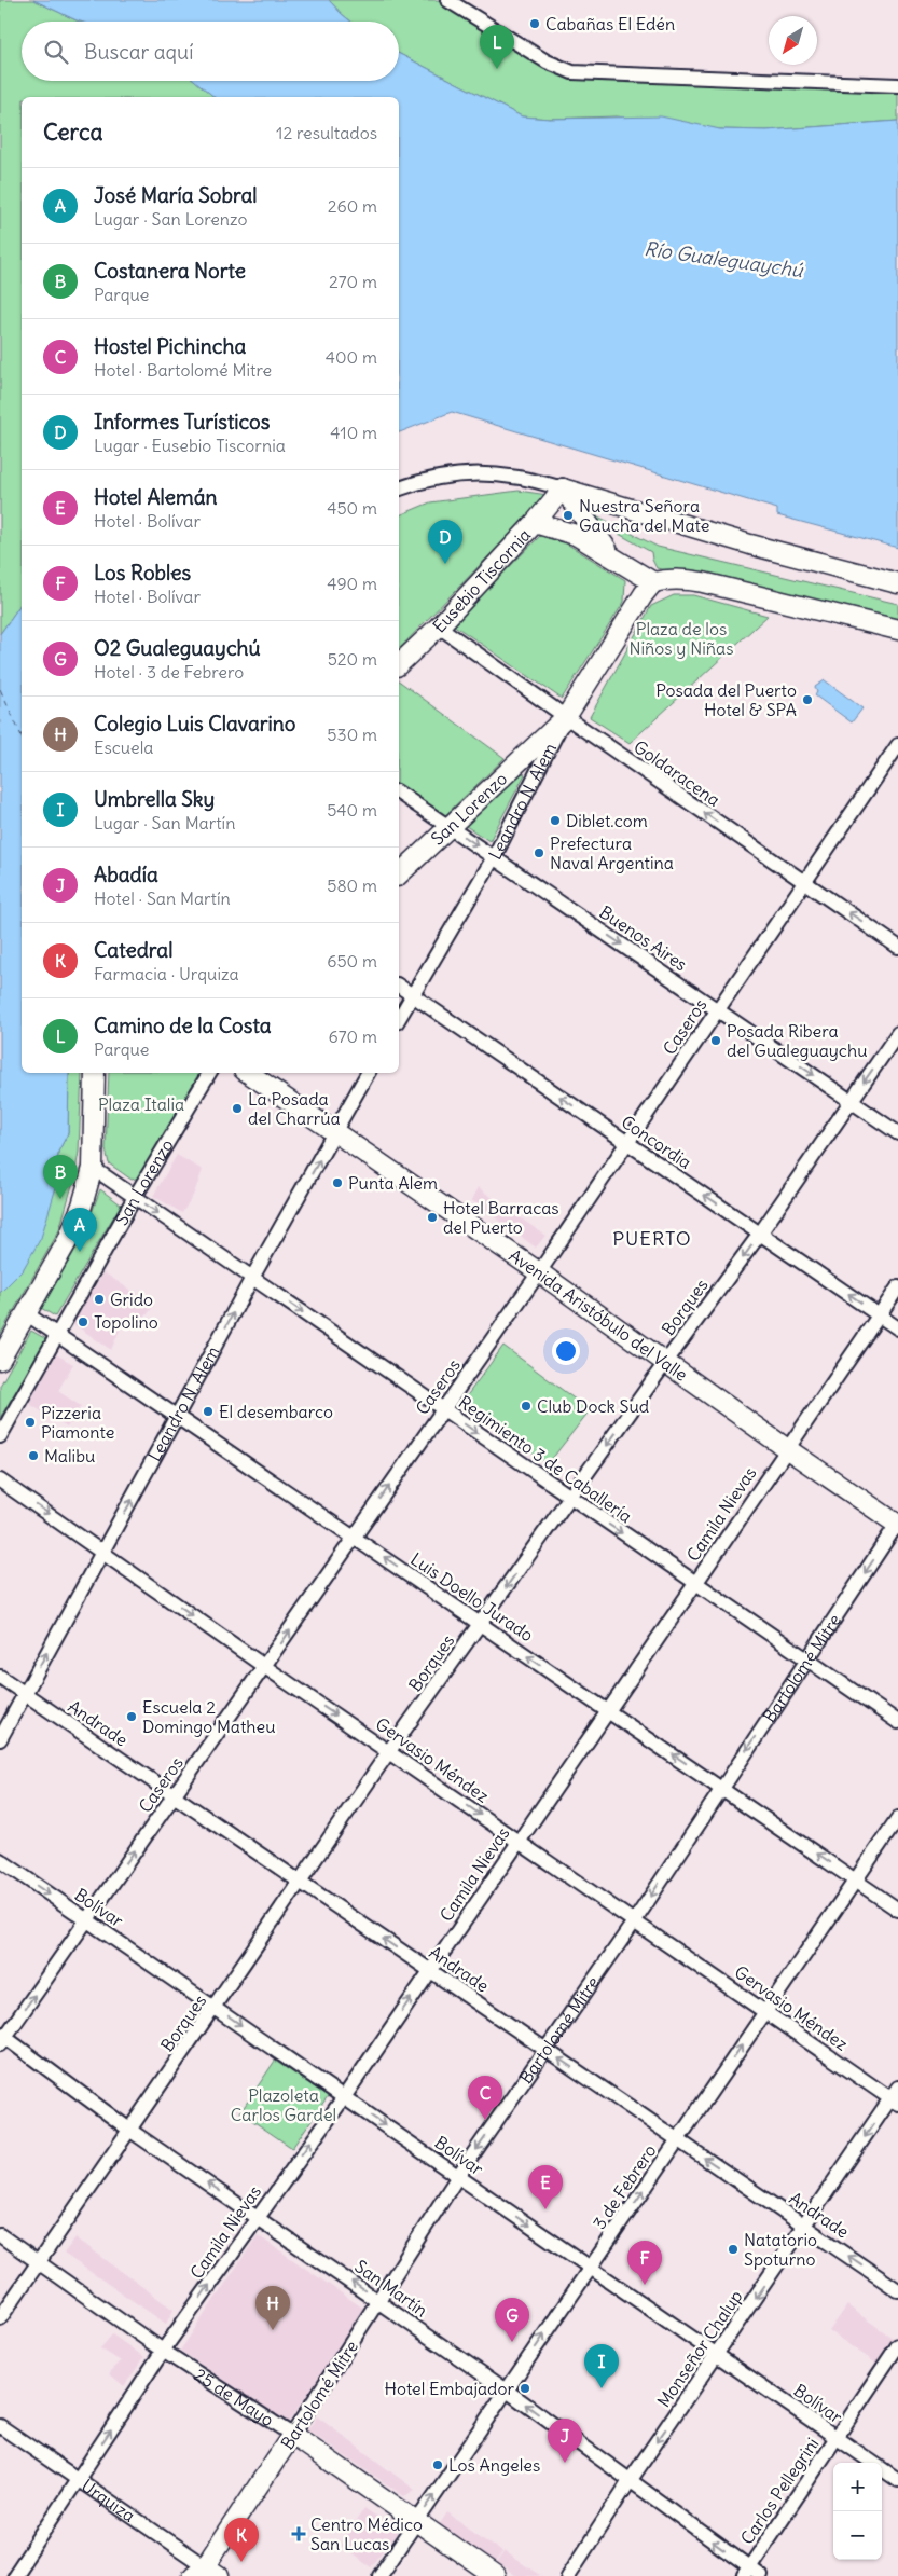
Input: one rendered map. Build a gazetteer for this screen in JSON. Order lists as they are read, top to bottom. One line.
{"streets":{"main road":["Eusebio Tiscornia","Leandro N. Alem","San Lorenzo","Avenida Aristóbulo del Valle","Bartolomé Mitre","25 de Mayo"],"street":["Goldaracena","Buenos Aires","Caseros","Concordia","Borques","Regimiento 3 de Caballería","Camila Nievas","Luis Doello Jurado","Andrade","Gervasio Méndez","Bolívar","3 de Febrero","San Martín","Monseñor Chalup","Carlos Pellegrini","Urquiza"]},"crossings":[["Eusebio Tiscornia","Goldaracena"],["Goldaracena","Leandro N. Alem"],["Goldaracena","San Lorenzo"],["Goldaracena","Caseros"],["Leandro N. Alem","San Lorenzo"],["Leandro N. Alem","Buenos Aires"],["Leandro N. Alem","Concordia"],["Leandro N. Alem","Avenida Aristóbulo del Valle"],["Leandro N. Alem","Regimiento 3 de Caballería"],["Leandro N. Alem","Luis Doello Jurado"],["Leandro N. Alem","Andrade"],["Leandro N. Alem","Gervasio Méndez"],["San Lorenzo","Buenos Aires"],["San Lorenzo","Regimiento 3 de Caballería"],["San Lorenzo","Luis Doello Jurado"],["Buenos Aires","Caseros"],["Buenos Aires","Borques"],["Caseros","Concordia"],["Caseros","Avenida Aristóbulo del Valle"],["Caseros","Regimiento 3 de Caballería"],["Caseros","Luis Doello Jurado"],["Caseros","Andrade"],["Caseros","Gervasio Méndez"],["Caseros","Bolívar"],["Caseros","San Martín"],["Concordia","Borques"],["Concordia","Camila Nievas"],["Borques","Avenida Aristóbulo del Valle"],["Borques","Regimiento 3 de Caballería"],["Borques","Luis Doello Jurado"],["Borques","Andrade"],["Borques","Gervasio Méndez"],["Borques","Bolívar"],["Borques","San Martín"],["Borques","25 de Mayo"],["Avenida Aristóbulo del Valle","Camila Nievas"],["Avenida Aristóbulo del Valle","Bartolomé Mitre"],["Regimiento 3 de Caballería","Camila Nievas"],["Regimiento 3 de Caballería","Bartolomé Mitre"],["Camila Nievas","Luis Doello Jurado"],["Camila Nievas","Andrade"],["Camila Nievas","Gervasio Méndez"],["Camila Nievas","Bolívar"],["Camila Nievas","San Martín"],["Camila Nievas","25 de Mayo"],["Camila Nievas","Urquiza"],["Luis Doello Jurado","Bartolomé Mitre"],["Luis Doello Jurado","3 de Febrero"],["Bartolomé Mitre","Andrade"],["Bartolomé Mitre","Gervasio Méndez"],["Bartolomé Mitre","Bolívar"],["Bartolomé Mitre","San Martín"],["Bartolomé Mitre","25 de Mayo"],["Bartolomé Mitre","Urquiza"],["Andrade","3 de Febrero"],["Andrade","Monseñor Chalup"],["Gervasio Méndez","3 de Febrero"],["Gervasio Méndez","Monseñor Chalup"],["Bolívar","3 de Febrero"],["Bolívar","Monseñor Chalup"],["Bolívar","Carlos Pellegrini"],["3 de Febrero","San Martín"],["3 de Febrero","25 de Mayo"],["San Martín","Monseñor Chalup"],["San Martín","Carlos Pellegrini"]],"one_way":["Goldaracena","Leandro N. Alem","Buenos Aires","Caseros","Concordia","Borques","Regimiento 3 de Caballería","Camila Nievas","Luis Doello Jurado","Bartolomé Mitre","Andrade","Gervasio Méndez","Bolívar","3 de Febrero","San Martín","Monseñor Chalup"],"districts":["PUERTO"],"water":["Río Gualeguaychú"],"parks":["Plaza de los Niños y Niñas","Plaza Italia","Plazoleta Carlos Gardel"],"places":{"other":["Cabañas El Edén","Nuestra Señora Gaucha del Mate","Posada del Puerto Hotel & SPA","Diblet.com","Prefectura Naval Argentina","Posada Ribera del Gualeguaychu","La Posada del Charrúa","Punta Alem","Hotel Barracas del Puerto","Grido","Topolino","Club Dock Sud","El desembarco","Pizzeria Piamonte","Malibu","Escuela 2 Domingo Matheu","Natatorio Spoturno","Hotel Embajador","Los Angeles"],"health":["Centro Médico San Lucas"]},"north":"bottom left","page":{"search":"Buscar aquí","pins":["L","D","B","A","C","E","F","H","G","I","J","K"],"heading":["Cerca","12 resultados"],"list":[{"mark":"A","name":"José María Sobral","note":"Lugar · San Lorenzo","value":"260 m"},{"mark":"B","name":"Costanera Norte","note":"Parque","value":"270 m"},{"mark":"C","name":"Hostel Pichincha","note":"Hotel · Bartolomé Mitre","value":"400 m"},{"mark":"D","name":"Informes Turísticos","note":"Lugar · Eusebio Tiscornia","value":"410 m"},{"mark":"E","name":"Hotel Alemán","note":"Hotel · Bolívar","value":"450 m"},{"mark":"F","name":"Los Robles","note":"Hotel · Bolívar","value":"490 m"},{"mark":"G","name":"O2 Gualeguaychú","note":"Hotel · 3 de Febrero","value":"520 m"},{"mark":"H","name":"Colegio Luis Clavarino","note":"Escuela","value":"530 m"},{"mark":"I","name":"Umbrella Sky","note":"Lugar · San Martín","value":"540 m"},{"mark":"J","name":"Abadía","note":"Hotel · San Martín","value":"580 m"},{"mark":"K","name":"Catedral","note":"Farmacia · Urquiza","value":"650 m"},{"mark":"L","name":"Camino de la Costa","note":"Parque","value":"670 m"}],"map_buttons":["+","−"]}}
